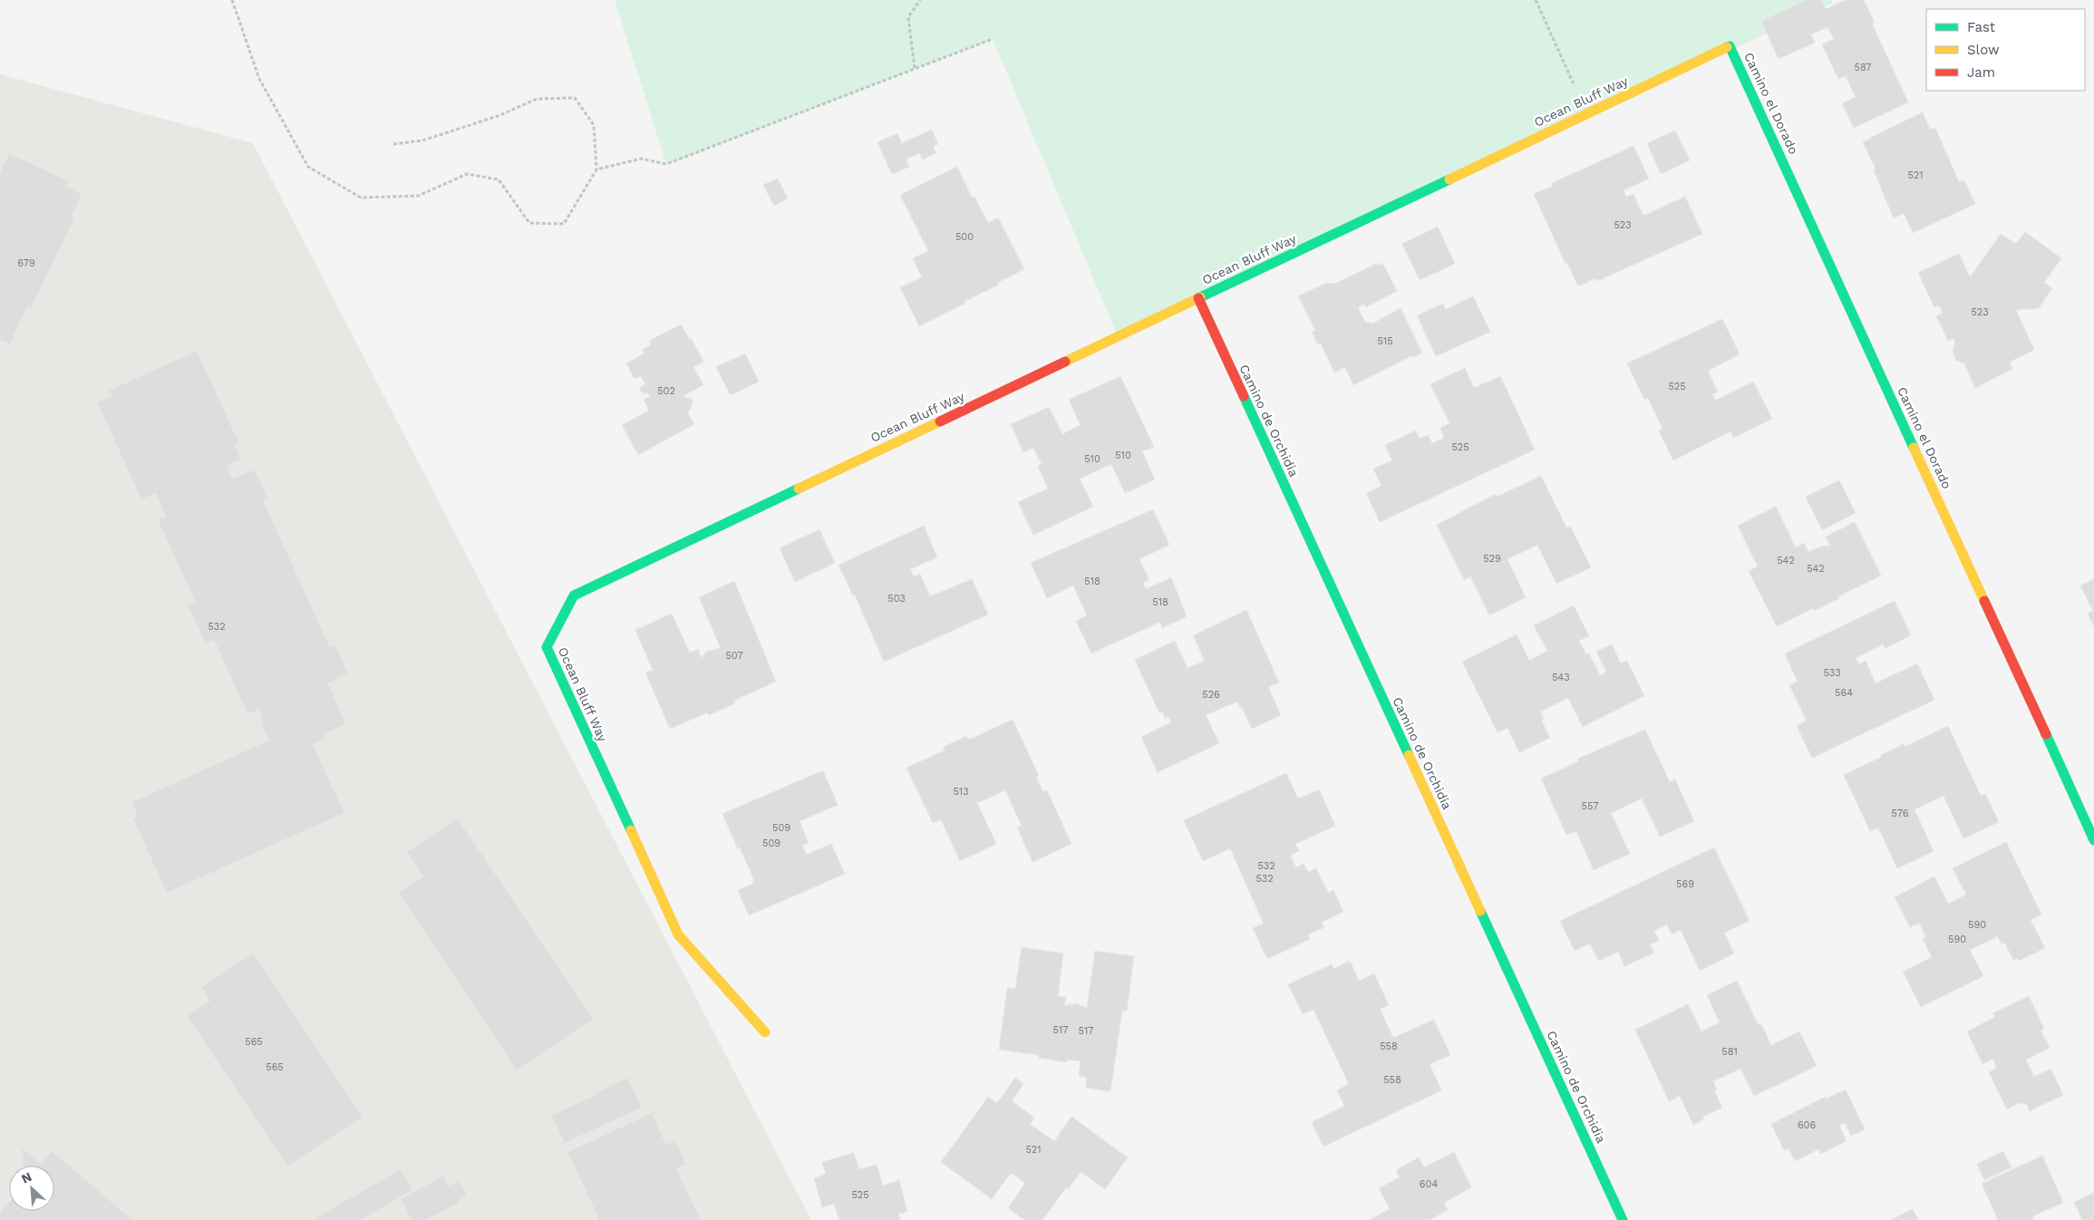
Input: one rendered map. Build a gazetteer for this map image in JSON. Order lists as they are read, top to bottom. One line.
{"streets":{"street":["Ocean Bluff Way","Camino el Dorado","Camino de Orchidia"]},"crossings":[["Ocean Bluff Way","Camino el Dorado"],["Ocean Bluff Way","Camino de Orchidia"]],"house_numbers":["587","521","523","500","679","523","515","525","502","525","510","510","529","542","542","518","503","518","532","507","533","543","564","526","513","557","576","509","509","532","532","569","590","590","517","517","565","558","581","565","558","606","521","604","525"],"legend":["Fast","Slow","Jam"],"north":"top left"}
